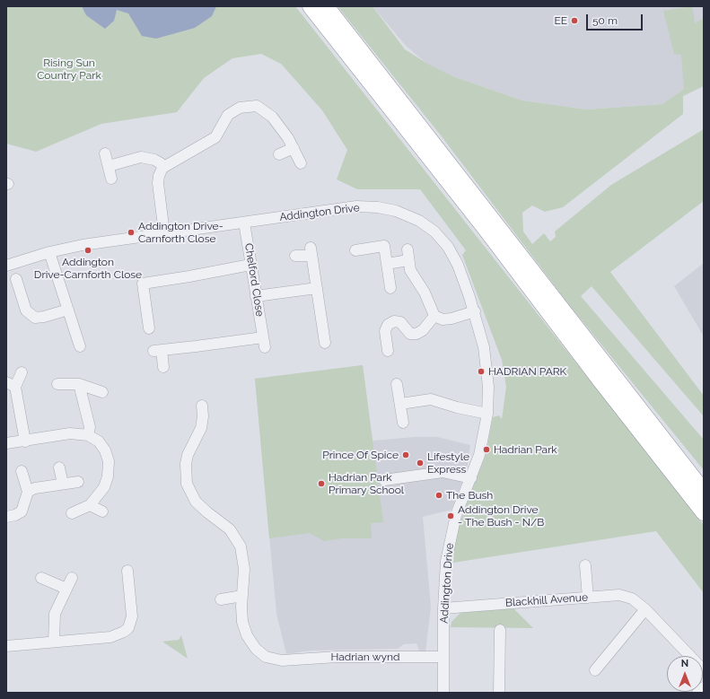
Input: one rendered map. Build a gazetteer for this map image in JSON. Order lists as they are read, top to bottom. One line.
{"streets":{"street":["Addington Drive","Chelford Close","Blackhill Avenue","Hadrian wynd"]},"crossings":[["Addington Drive","Chelford Close"],["Addington Drive","Blackhill Avenue"],["Addington Drive","Hadrian wynd"]],"parks":["Rising Sun Country Park"],"places":["EE","Addington Drive- Carnforth Close","Addington Drive-Carnforth Close","HADRIAN PARK","Hadrian Park","Prince Of Spice","Lifestyle Express","Hadrian Park Primary School","The Bush","Addington Drive - The Bush - N/B"],"scale_bar":"50 m","north":"top"}
